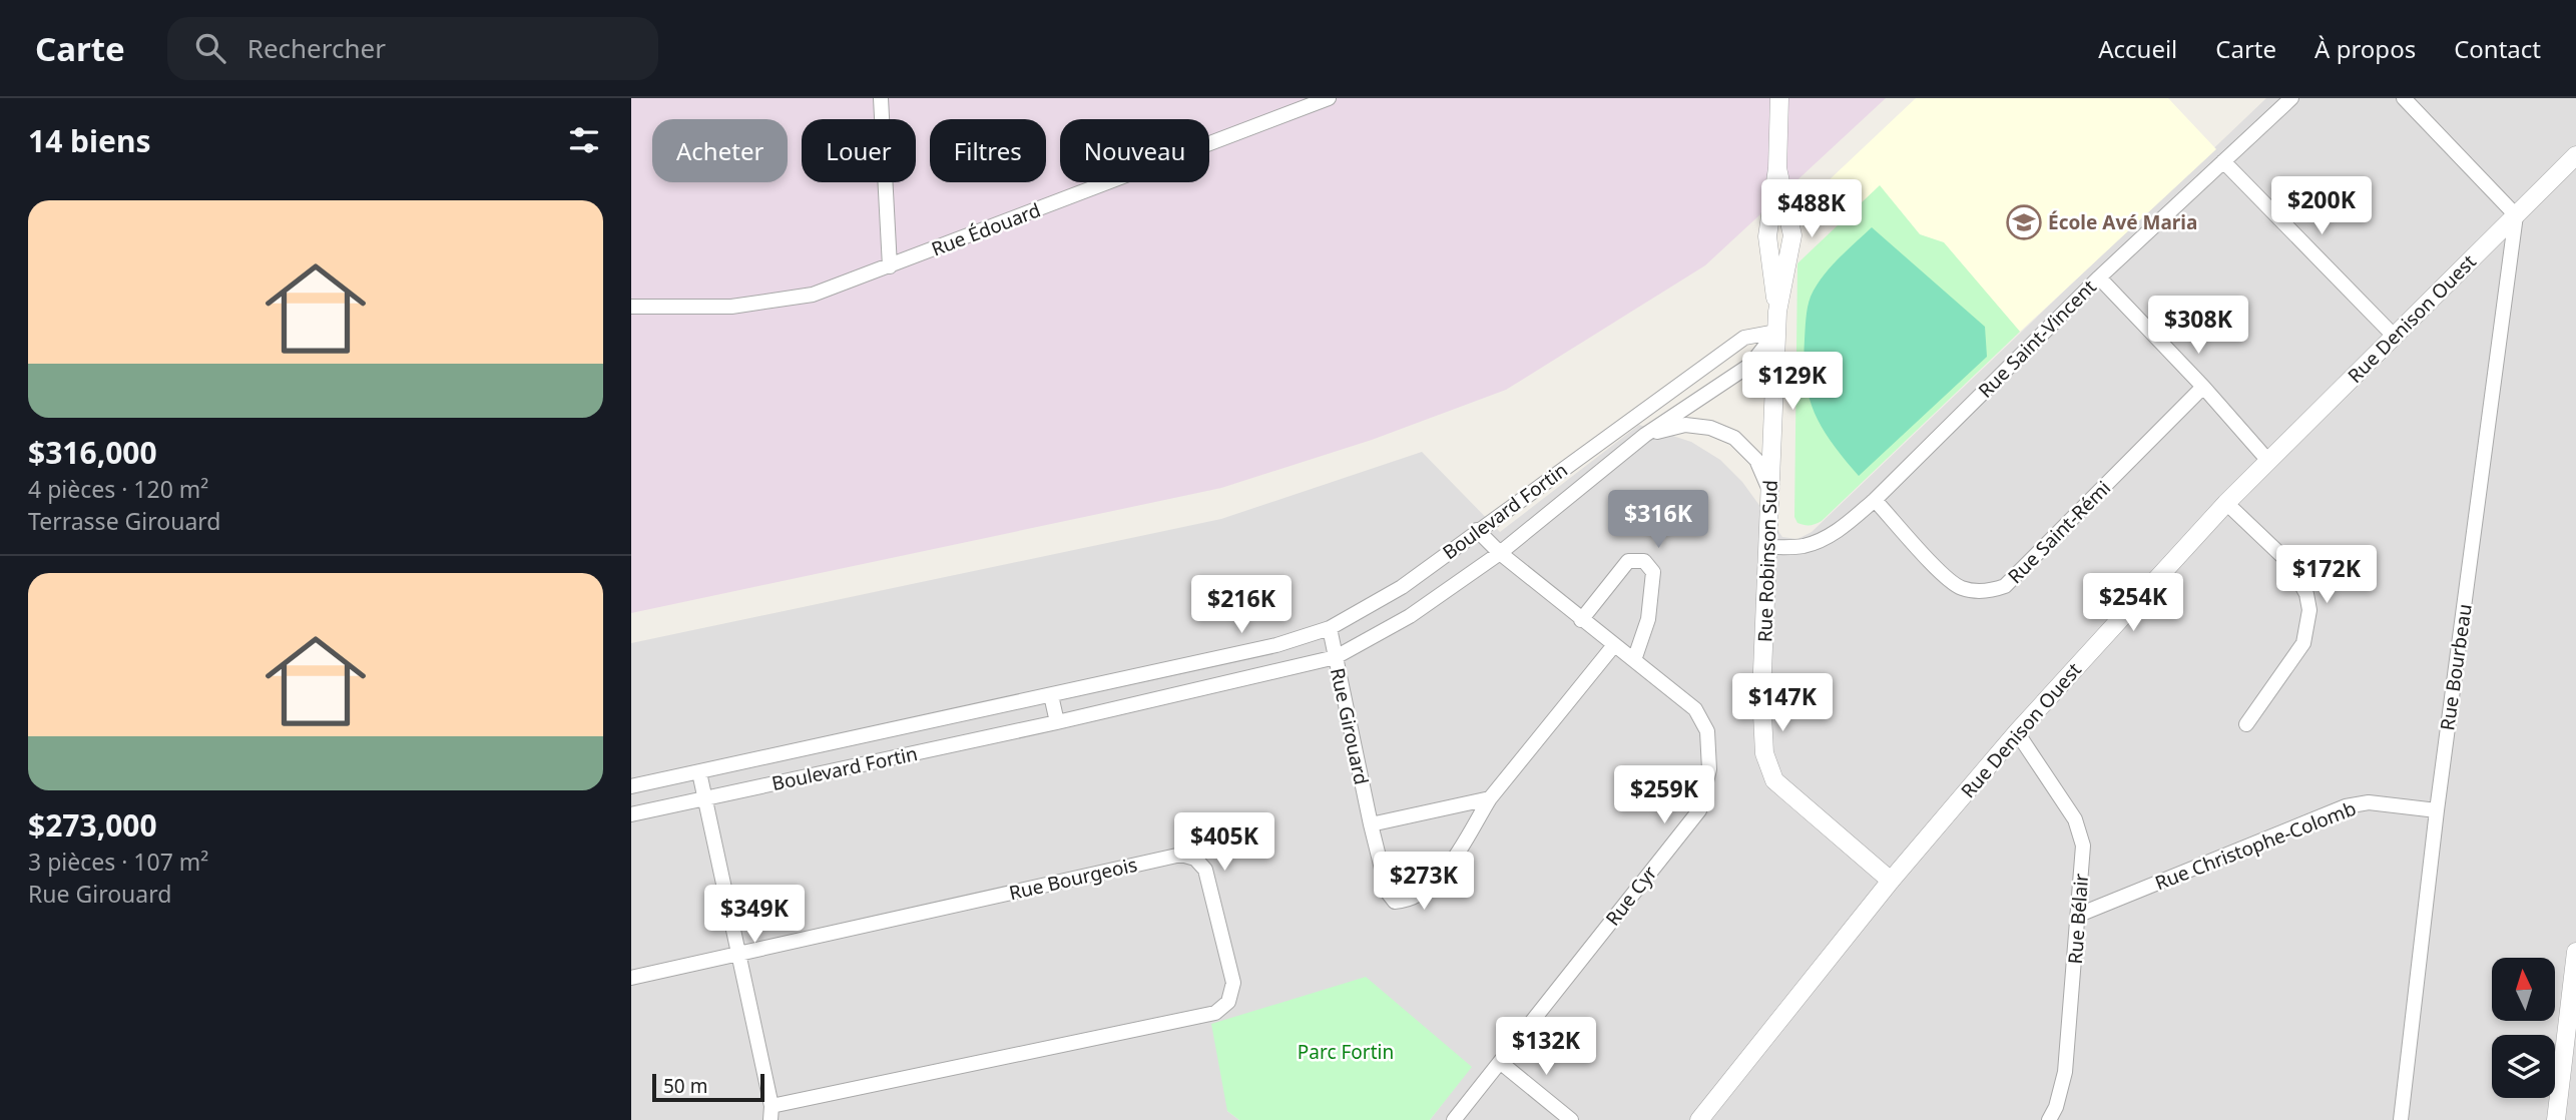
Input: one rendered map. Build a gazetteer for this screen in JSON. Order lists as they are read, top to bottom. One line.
{"streets":{"street":["Rue Édouard","Rue Denison Ouest","Rue Saint-Vincent","Boulevard Fortin","Rue Saint-Rémi","Rue Robinson Sud","Rue Bourbeau","Rue Girouard","Rue Christophe-Colomb","Rue Bourgeois","Rue Cyr","Rue Bélair"]},"crossings":[["Rue Denison Ouest","Rue Robinson Sud"],["Rue Denison Ouest","Rue Bourbeau"],["Rue Denison Ouest","Rue Bélair"],["Rue Saint-Vincent","Rue Saint-Rémi"],["Rue Saint-Vincent","Rue Robinson Sud"],["Boulevard Fortin","Rue Robinson Sud"],["Boulevard Fortin","Rue Girouard"],["Boulevard Fortin","Rue Cyr"],["Rue Bourbeau","Rue Christophe-Colomb"],["Rue Girouard","Rue Cyr"],["Rue Christophe-Colomb","Rue Bélair"]],"parks":["Parc Fortin"],"places":{"school or university":["École Avé Maria"]},"scale_bar":"50 m","north":"top","page":{"header":"Carte","search":"Rechercher","nav":["Accueil","Carte","À propos","Contact"],"heading":"14 biens","chip":["Acheter","Louer","Filtres","Nouveau"],"price":["$200K","$488K","$308K","$129K","$316K","$172K","$254K","$216K","$147K","$259K","$405K","$273K","$349K","$132K"],"list":[{"name":"$316,000","note":"4 pièces · 120 m² · Terrasse Girouard"},{"name":"$273,000","note":"3 pièces · 107 m² · Rue Girouard"}],"scale":"50 m"}}
